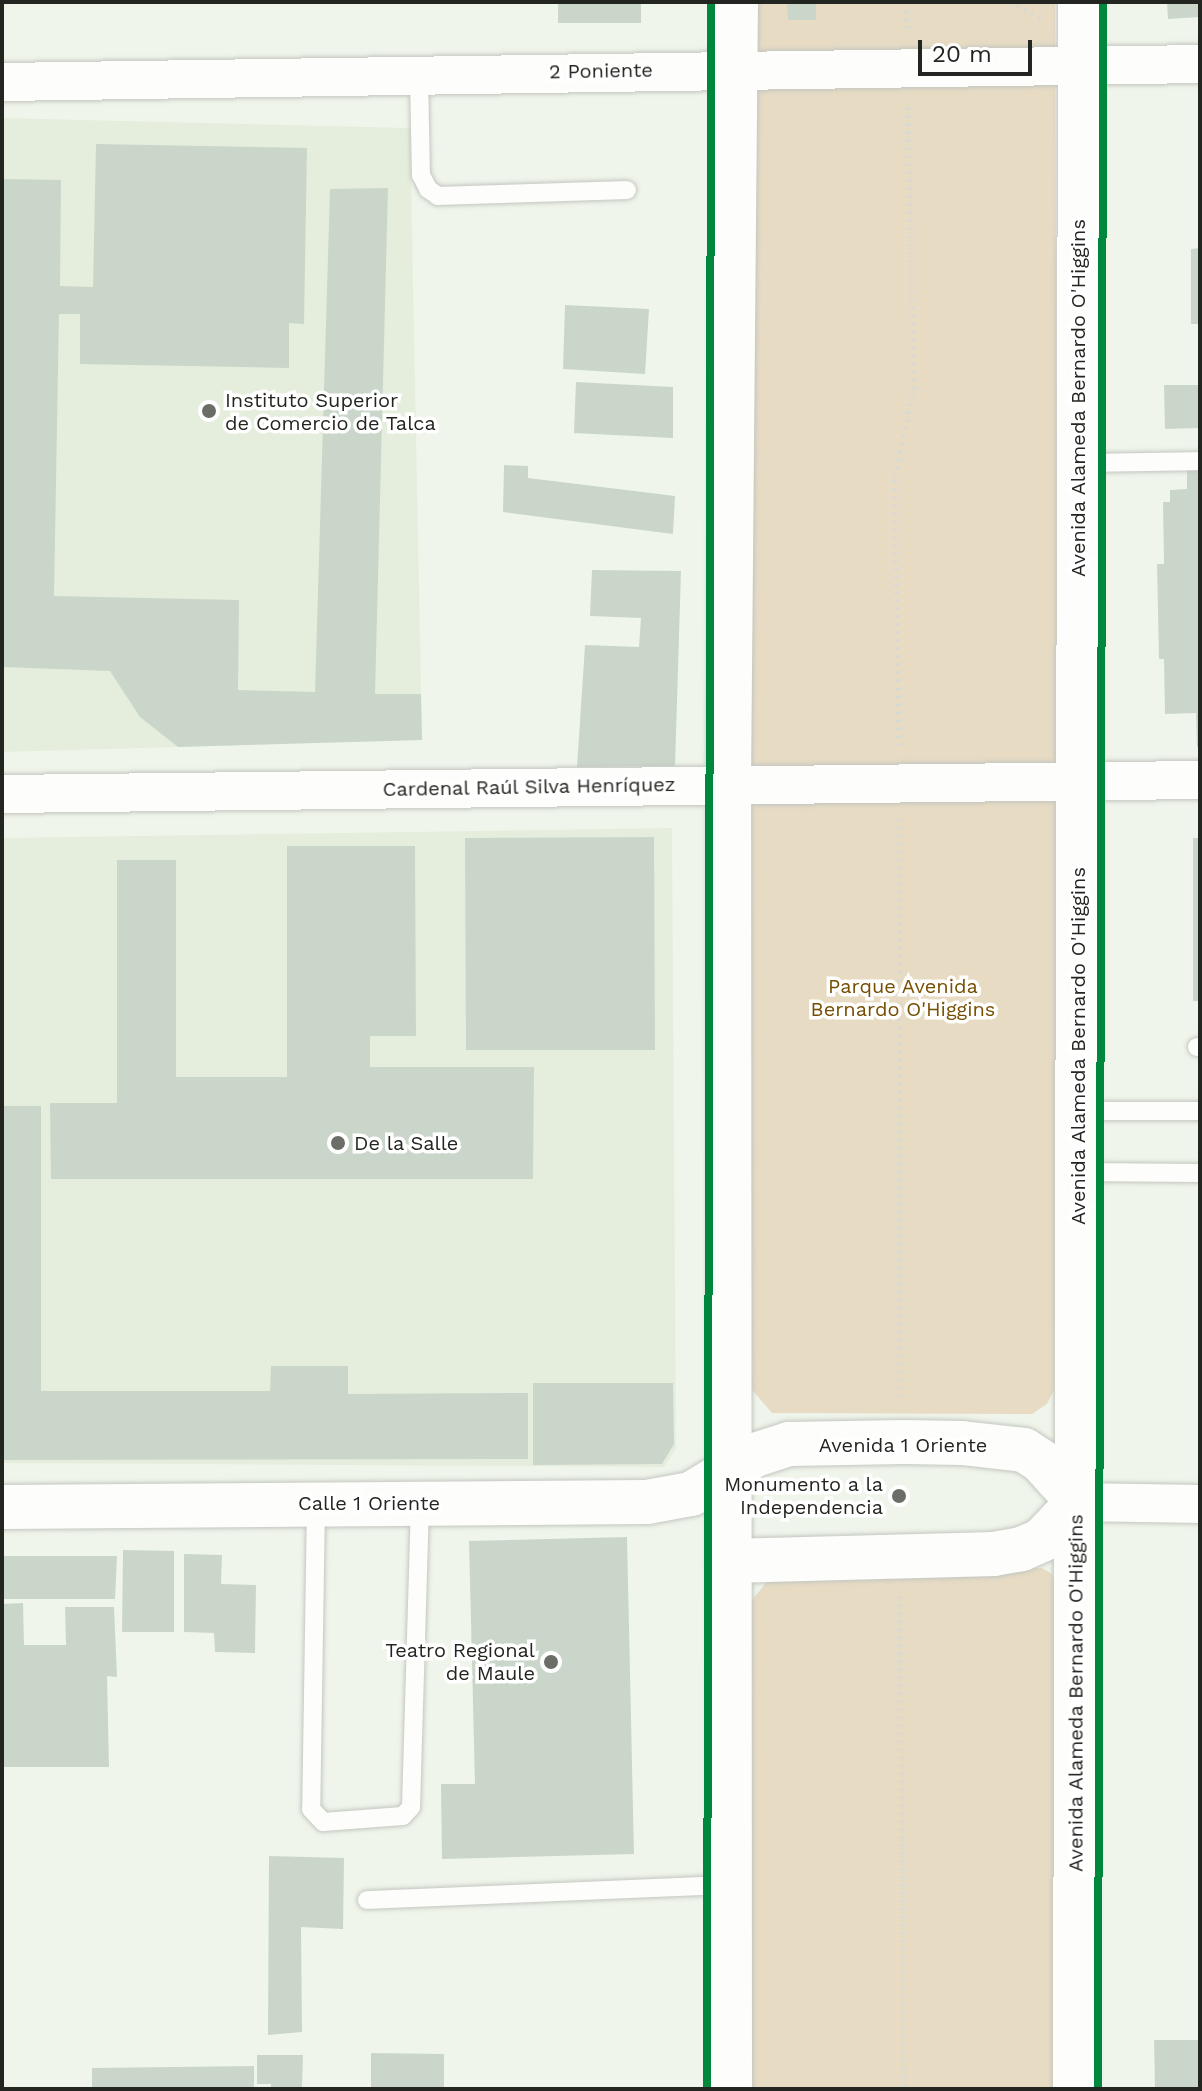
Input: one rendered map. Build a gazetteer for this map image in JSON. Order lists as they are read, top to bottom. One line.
{"streets":{"main road":["Avenida Alameda Bernardo O'Higgins","Avenida 1 Oriente","Calle 1 Oriente"],"street":["2 Poniente","Cardenal Raúl Silva Henríquez"]},"crossings":[["2 Poniente","Avenida Alameda Bernardo O'Higgins"],["Avenida Alameda Bernardo O'Higgins","Cardenal Raúl Silva Henríquez"],["Avenida Alameda Bernardo O'Higgins","Avenida 1 Oriente"],["Avenida 1 Oriente","Calle 1 Oriente"]],"parks":["Parque Avenida Bernardo O'Higgins"],"places":["Instituto Superior de Comercio de Talca","De la Salle","Monumento a la Independencia","Teatro Regional de Maule"],"scale_bar":"20 m"}
